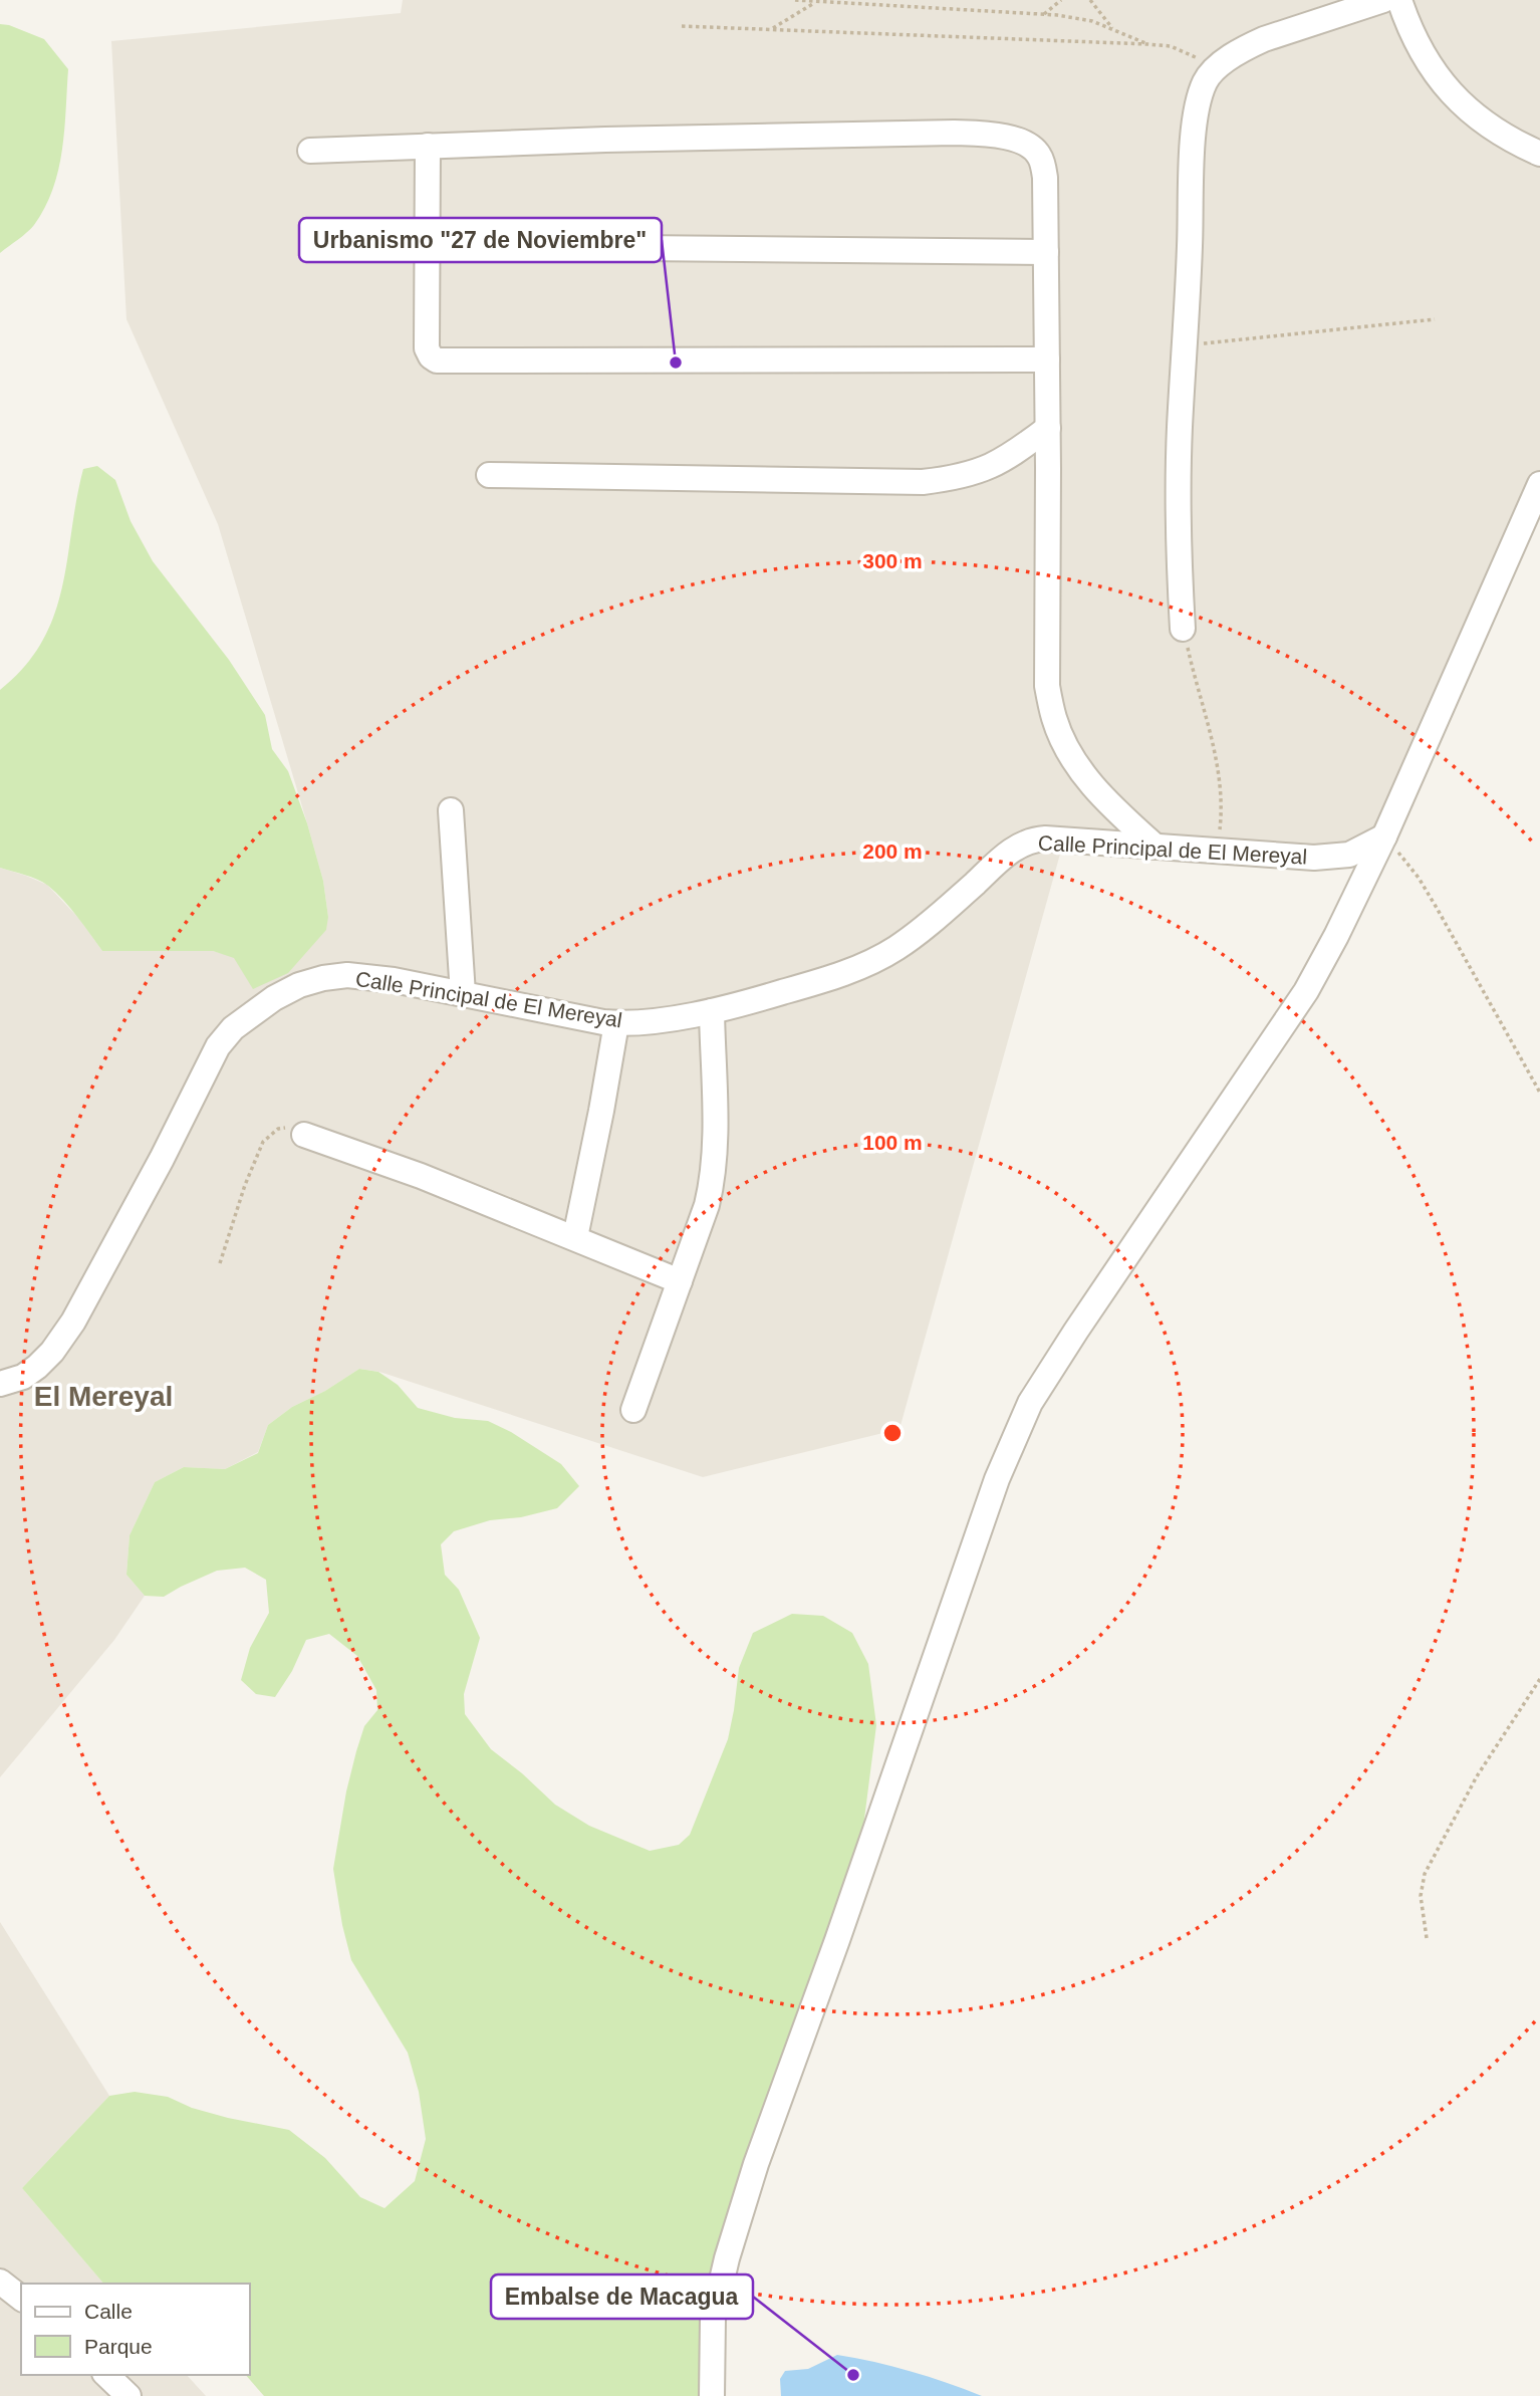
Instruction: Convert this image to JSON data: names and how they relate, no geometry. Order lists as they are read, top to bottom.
{
  "streets": {
    "street": ["Calle Principal de El Mereyal"]
  },
  "districts": ["El Mereyal"],
  "places": ["Urbanismo \"27 de Noviembre\"", "Embalse de Macagua"],
  "legend": ["Calle", "Parque"],
  "rings": ["300 m", "200 m", "100 m"]
}
